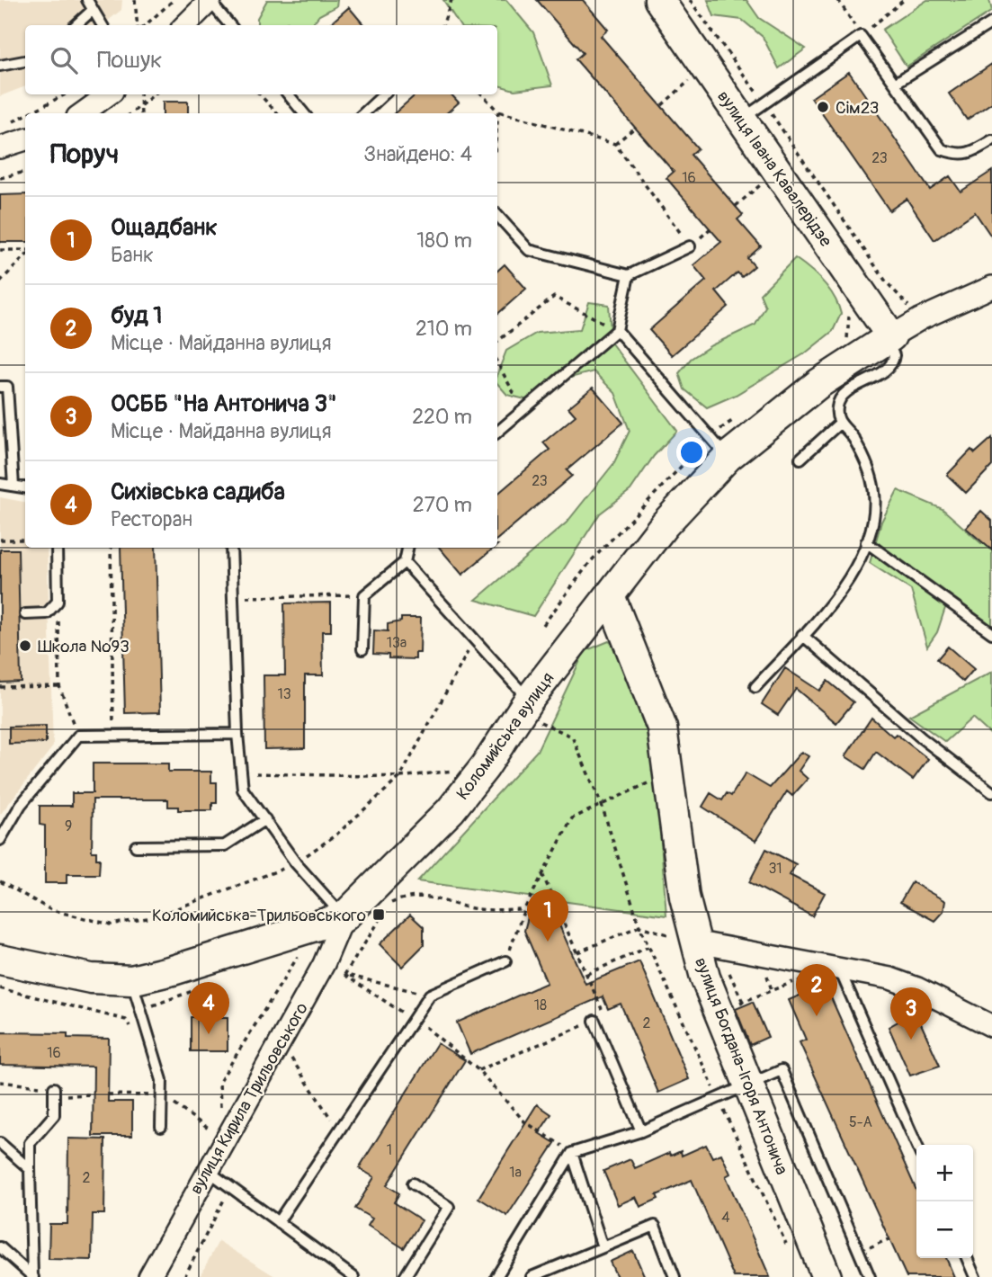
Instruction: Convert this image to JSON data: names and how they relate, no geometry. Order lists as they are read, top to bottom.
{
  "streets": {
    "main road": ["вулиця Івана Кавалерідзе", "Коломийська вулиця", "вулиця Богдана-Ігоря Антонича"],
    "street": ["вулиця Кирила Трильовського"]
  },
  "crossings": [
    ["вулиця Івана Кавалерідзе", "Коломийська вулиця"],
    ["Коломийська вулиця", "вулиця Богдана-Ігоря Антонича"],
    ["Коломийська вулиця", "вулиця Кирила Трильовського"]
  ],
  "places": {
    "other": ["Сім23", "Школа №93"],
    "transit": ["Коломийська-Трильовського"]
  },
  "house_numbers": [
    "23",
    "16",
    "23",
    "13а",
    "13",
    "9",
    "31",
    "18",
    "2",
    "16",
    "5-А",
    "1",
    "1а",
    "2",
    "4"
  ],
  "page": {
    "search": "Пошук",
    "heading": ["Поруч", "Знайдено: 4"],
    "list": [
      {
        "mark": "1",
        "name": "Ощадбанк",
        "note": "Банк",
        "value": "180 m"
      },
      {
        "mark": "2",
        "name": "буд 1",
        "note": "Місце · Майданна вулиця",
        "value": "210 m"
      },
      {
        "mark": "3",
        "name": "ОСББ \"На Антонича 3\"",
        "note": "Місце · Майданна вулиця",
        "value": "220 m"
      },
      {
        "mark": "4",
        "name": "Сихівська садиба",
        "note": "Ресторан",
        "value": "270 m"
      }
    ],
    "pins": [
      "1",
      "2",
      "4",
      "3"
    ],
    "map_buttons": ["+", "−"]
  }
}
